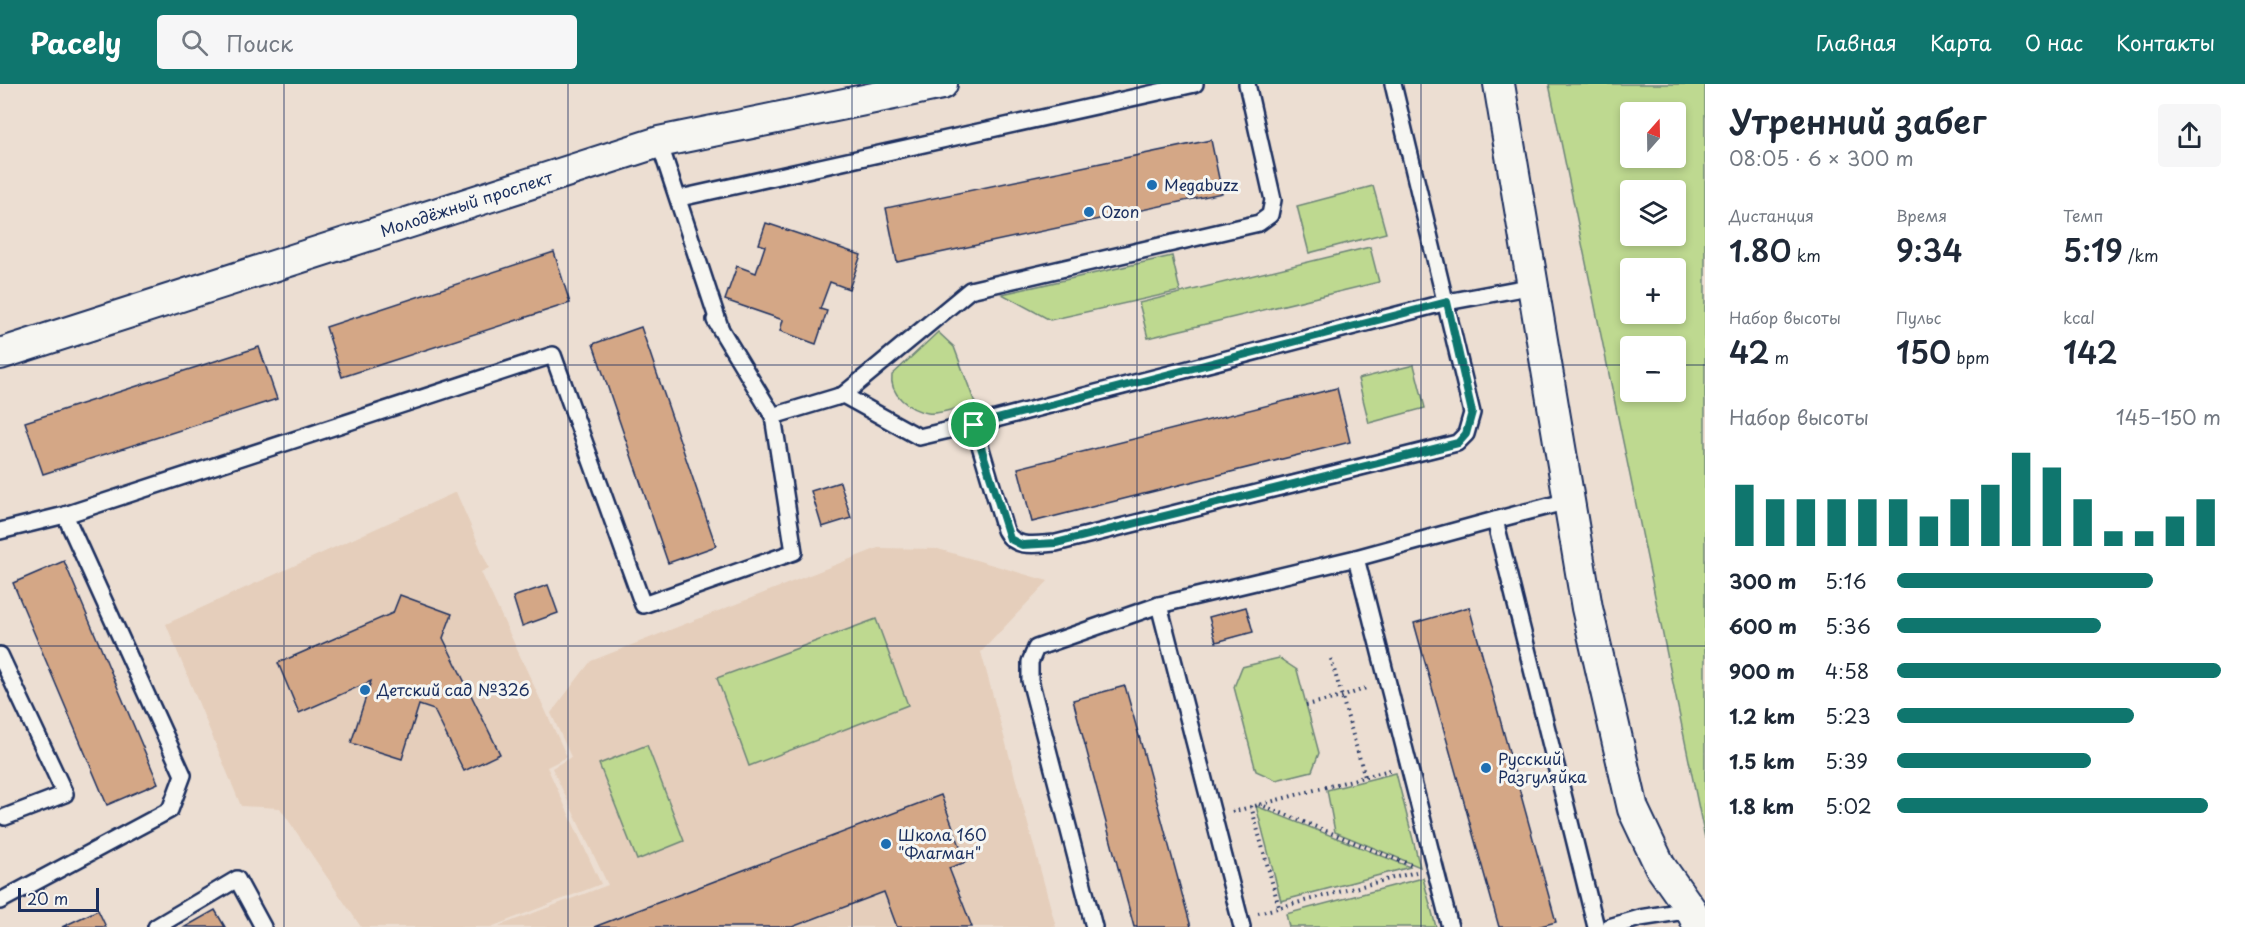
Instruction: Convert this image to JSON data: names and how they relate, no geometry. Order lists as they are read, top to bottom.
{
  "streets": {
    "street": ["Молодёжный проспект"]
  },
  "places": [
    "Megabuzz",
    "Ozon",
    "Детский сад №326",
    "Русский Разгуляйка",
    "Школа 160 \"Флагман\""
  ],
  "scale_bar": "20 m",
  "north": "top",
  "page": {
    "header": "Pacely",
    "search": "Поиск",
    "nav": [
      "Главная",
      "Карта",
      "О нас",
      "Контакты"
    ],
    "heading": ["Утренний забег", "08:05 · 6 × 300 m"],
    "map_buttons": ["+", "−"],
    "stats": [
      ["Дистанция", "1.80 km"],
      ["Время", "9:34"],
      ["Темп", "5:19 /km"],
      ["Набор высоты", "42 m"],
      ["Пульс", "150 bpm"],
      ["kcal", "142"]
    ],
    "chart": ["Набор высоты", "145–150 m"],
    "list": [
      {
        "name": "300 m",
        "note": "5:16"
      },
      {
        "name": "600 m",
        "note": "5:36"
      },
      {
        "name": "900 m",
        "note": "4:58"
      },
      {
        "name": "1.2 km",
        "note": "5:23"
      },
      {
        "name": "1.5 km",
        "note": "5:39"
      },
      {
        "name": "1.8 km",
        "note": "5:02"
      }
    ],
    "scale": "20 m"
  }
}
